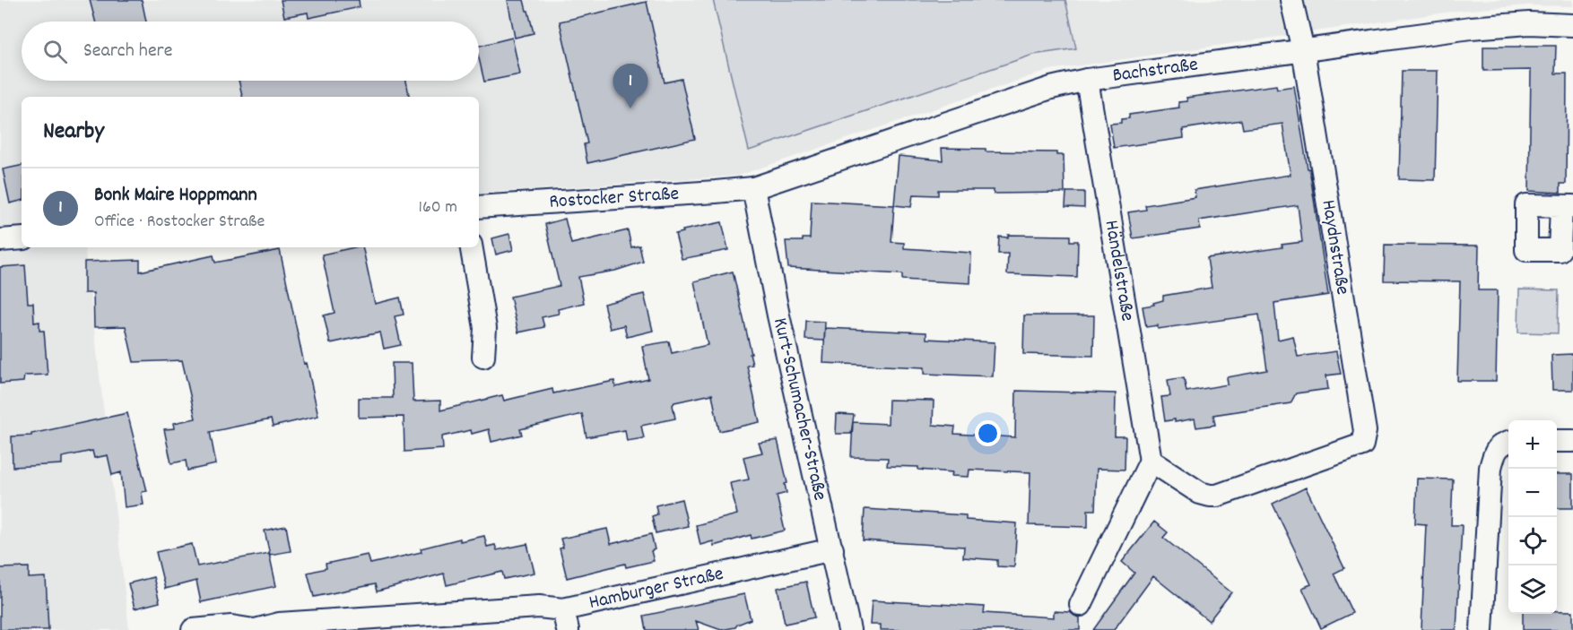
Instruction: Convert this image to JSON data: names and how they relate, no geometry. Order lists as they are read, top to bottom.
{
  "streets": {
    "street": [
      "Bachstraße",
      "Rostocker Straße",
      "Haydnstraße",
      "Händelstraße",
      "Kurt-Schumacher-Straße",
      "Hamburger Straße"
    ]
  },
  "crossings": [
    ["Bachstraße", "Rostocker Straße"],
    ["Bachstraße", "Haydnstraße"],
    ["Bachstraße", "Händelstraße"],
    ["Bachstraße", "Kurt-Schumacher-Straße"],
    ["Rostocker Straße", "Kurt-Schumacher-Straße"],
    ["Haydnstraße", "Händelstraße"],
    ["Kurt-Schumacher-Straße", "Hamburger Straße"]
  ],
  "page": {
    "search": "Search here",
    "pins": "1",
    "heading": "Nearby",
    "list": [
      {
        "mark": "1",
        "name": "Bonk Maire Hoppmann",
        "note": "Office · Rostocker Straße",
        "value": "160 m"
      }
    ],
    "map_buttons": ["+", "−"]
  }
}
